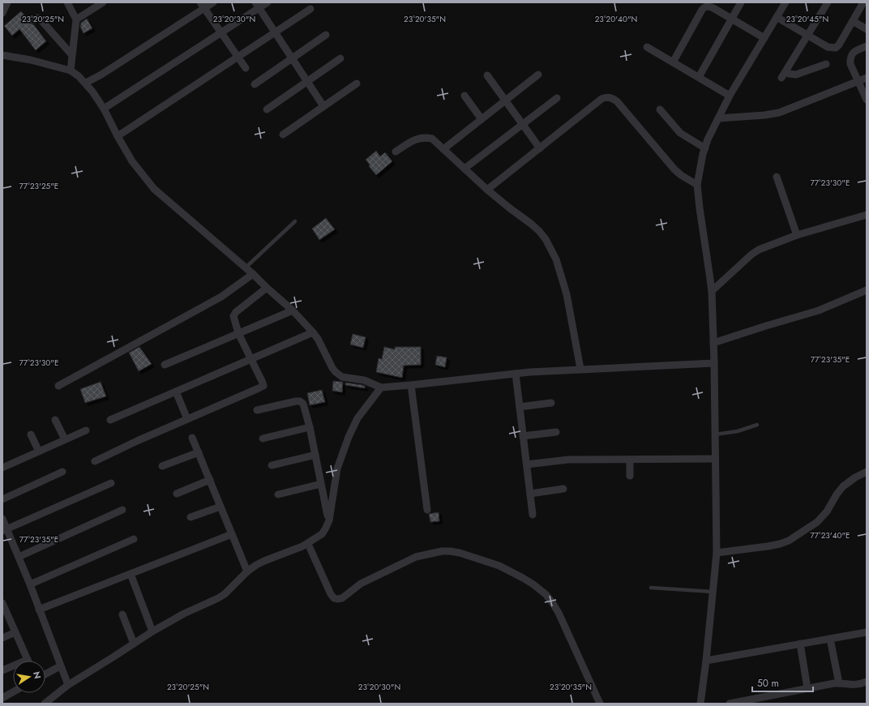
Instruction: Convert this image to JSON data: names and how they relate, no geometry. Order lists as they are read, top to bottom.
{
  "scale_bar": "50 m",
  "north": "right",
  "coordinates": [
    "23°20'25\"N",
    "23°20'30\"N",
    "23°20'35\"N",
    "23°20'40\"N",
    "23°20'45\"N",
    "77°23'30\"E",
    "77°23'25\"E",
    "77°23'35\"E",
    "77°23'40\"E"
  ]
}
